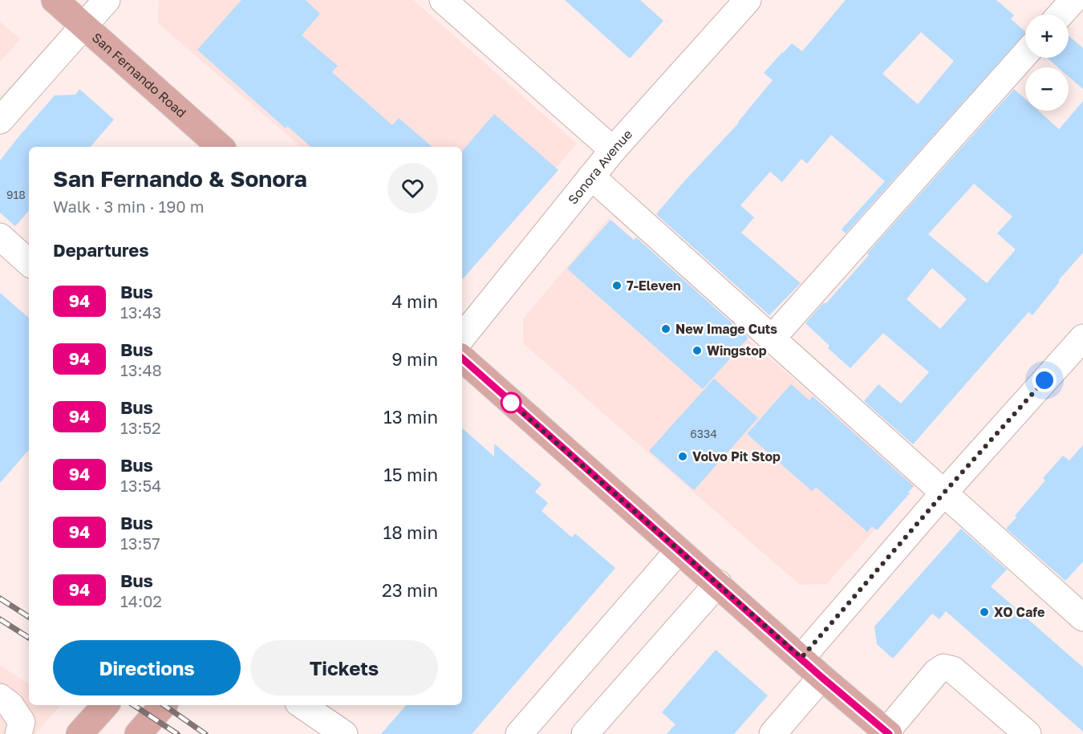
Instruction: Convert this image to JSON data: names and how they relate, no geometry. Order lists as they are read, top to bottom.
{
  "streets": {
    "main road": ["San Fernando Road"],
    "street": ["Sonora Avenue"]
  },
  "places": [
    "7-Eleven",
    "New Image Cuts",
    "Wingstop",
    "Volvo Pit Stop",
    "XO Cafe"
  ],
  "lines": ["bus line 94"],
  "house_numbers": ["918", "6334"],
  "page": {
    "map_buttons": ["+", "−"],
    "heading": [
      ["San Fernando & Sonora", "Walk · 3 min · 190 m"],
      "Departures"
    ],
    "list": [
      {
        "mark": "94",
        "name": "Bus",
        "note": "13:43",
        "value": "4 min"
      },
      {
        "mark": "94",
        "name": "Bus",
        "note": "13:48",
        "value": "9 min"
      },
      {
        "mark": "94",
        "name": "Bus",
        "note": "13:52",
        "value": "13 min"
      },
      {
        "mark": "94",
        "name": "Bus",
        "note": "13:54",
        "value": "15 min"
      },
      {
        "mark": "94",
        "name": "Bus",
        "note": "13:57",
        "value": "18 min"
      },
      {
        "mark": "94",
        "name": "Bus",
        "note": "14:02",
        "value": "23 min"
      }
    ],
    "buttons": ["Directions", "Tickets"]
  }
}
